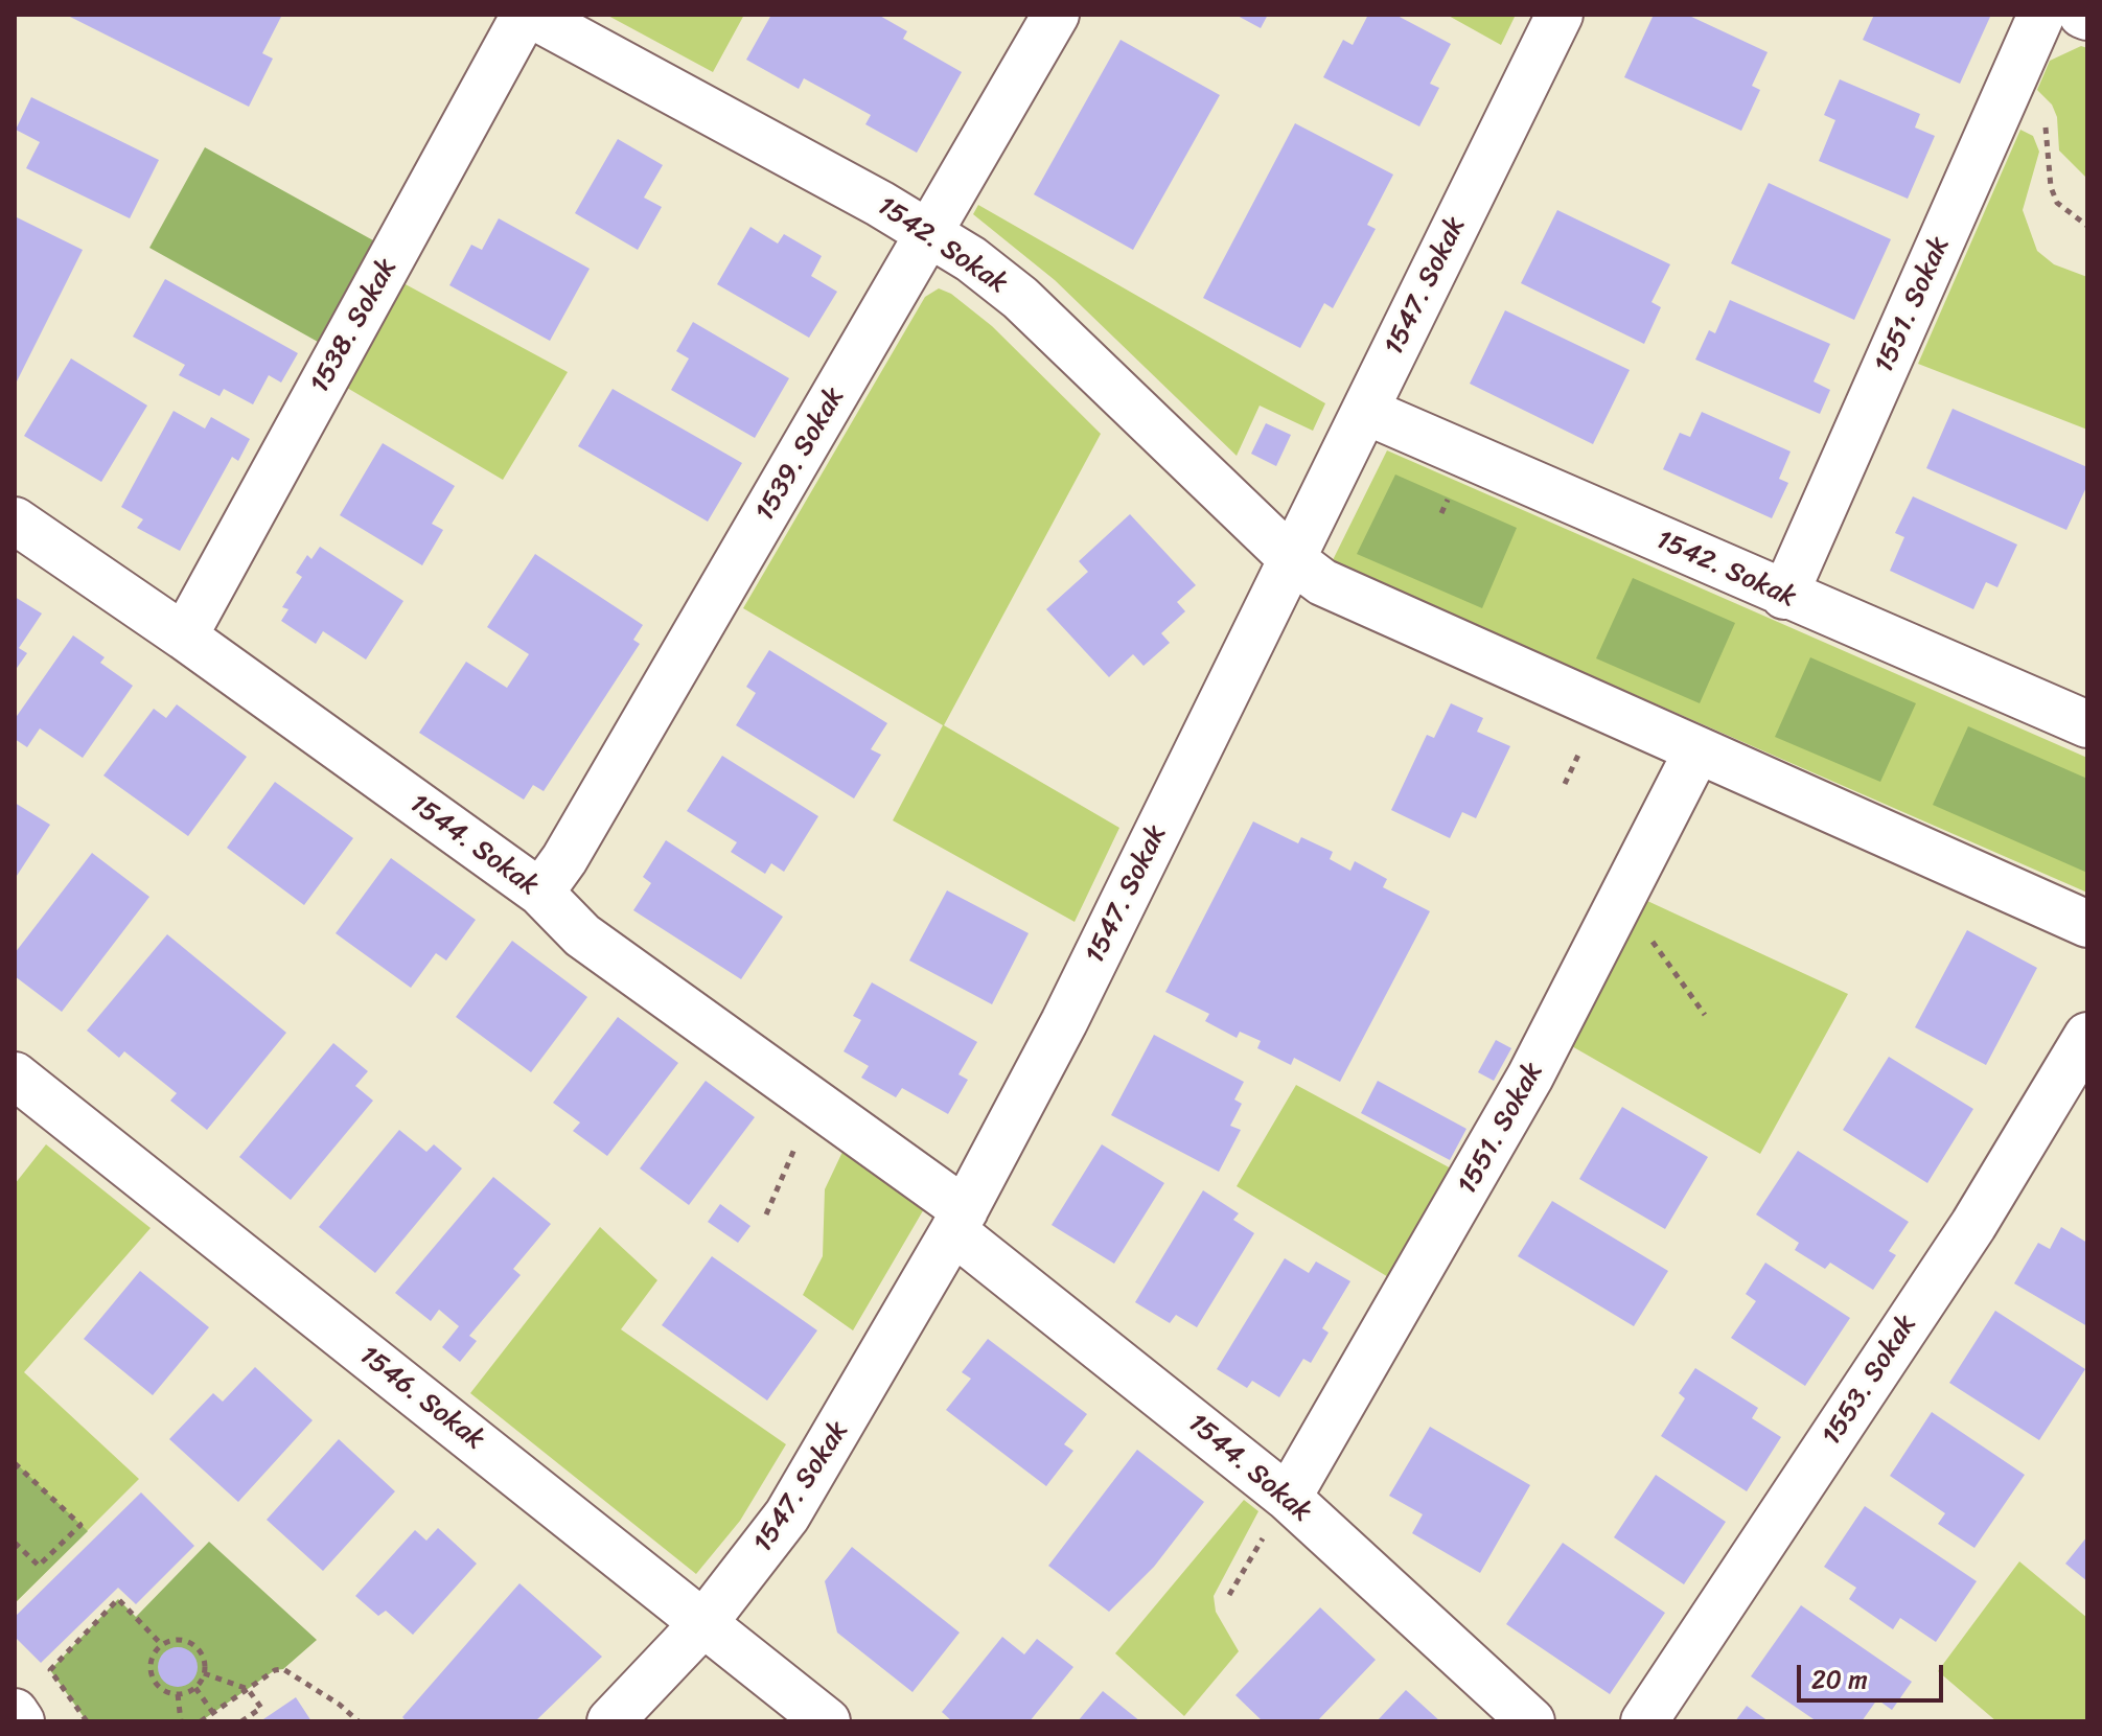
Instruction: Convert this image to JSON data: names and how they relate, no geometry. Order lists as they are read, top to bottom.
{
  "streets": {
    "street": [
      "1542. Sokak",
      "1547. Sokak",
      "1551. Sokak",
      "1538. Sokak",
      "1539. Sokak",
      "1544. Sokak",
      "1553. Sokak",
      "1546. Sokak"
    ]
  },
  "crossings": [
    ["1542. Sokak", "1547. Sokak"],
    ["1542. Sokak", "1551. Sokak"],
    ["1542. Sokak", "1538. Sokak"],
    ["1542. Sokak", "1539. Sokak"],
    ["1547. Sokak", "1544. Sokak"],
    ["1547. Sokak", "1546. Sokak"],
    ["1551. Sokak", "1544. Sokak"],
    ["1538. Sokak", "1544. Sokak"],
    ["1539. Sokak", "1544. Sokak"]
  ],
  "scale_bar": "20 m"
}
